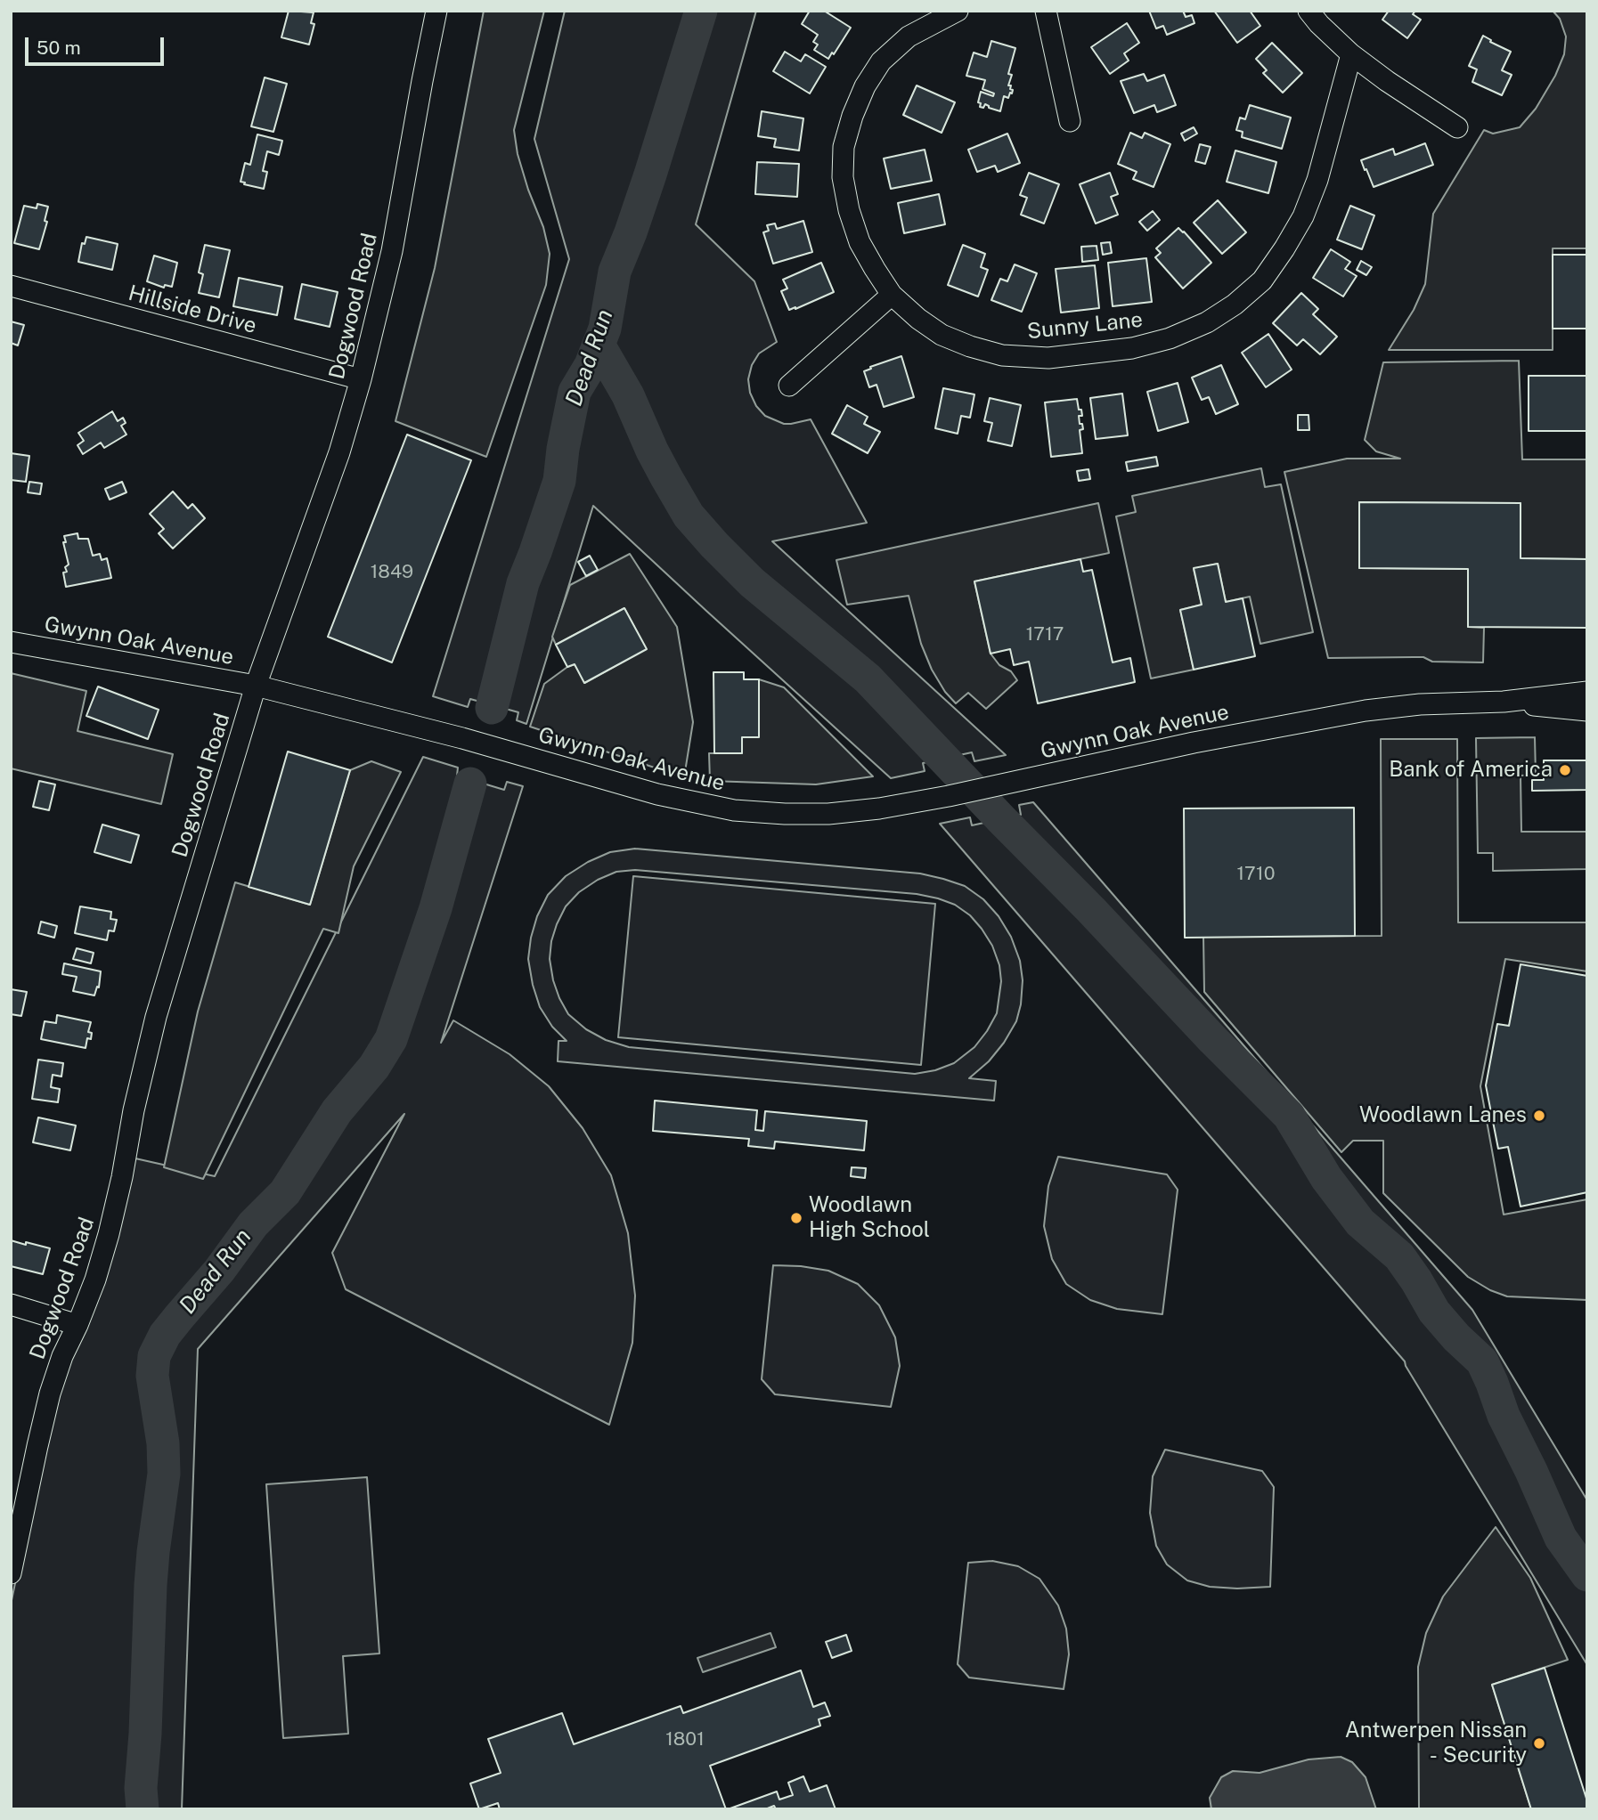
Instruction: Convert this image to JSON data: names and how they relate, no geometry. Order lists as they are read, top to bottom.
{
  "streets": {
    "street": [
      "Dogwood Road",
      "Hillside Drive",
      "Sunny Lane",
      "Gwynn Oak Avenue"
    ]
  },
  "crossings": [
    ["Dogwood Road", "Hillside Drive"],
    ["Dogwood Road", "Gwynn Oak Avenue"]
  ],
  "water": ["Dead Run"],
  "places": [
    "Bank of America",
    "Woodlawn Lanes",
    "Woodlawn High School",
    "Antwerpen Nissan - Security"
  ],
  "house_numbers": [
    "1849",
    "1717",
    "1710",
    "1801"
  ],
  "scale_bar": "50 m"
}
